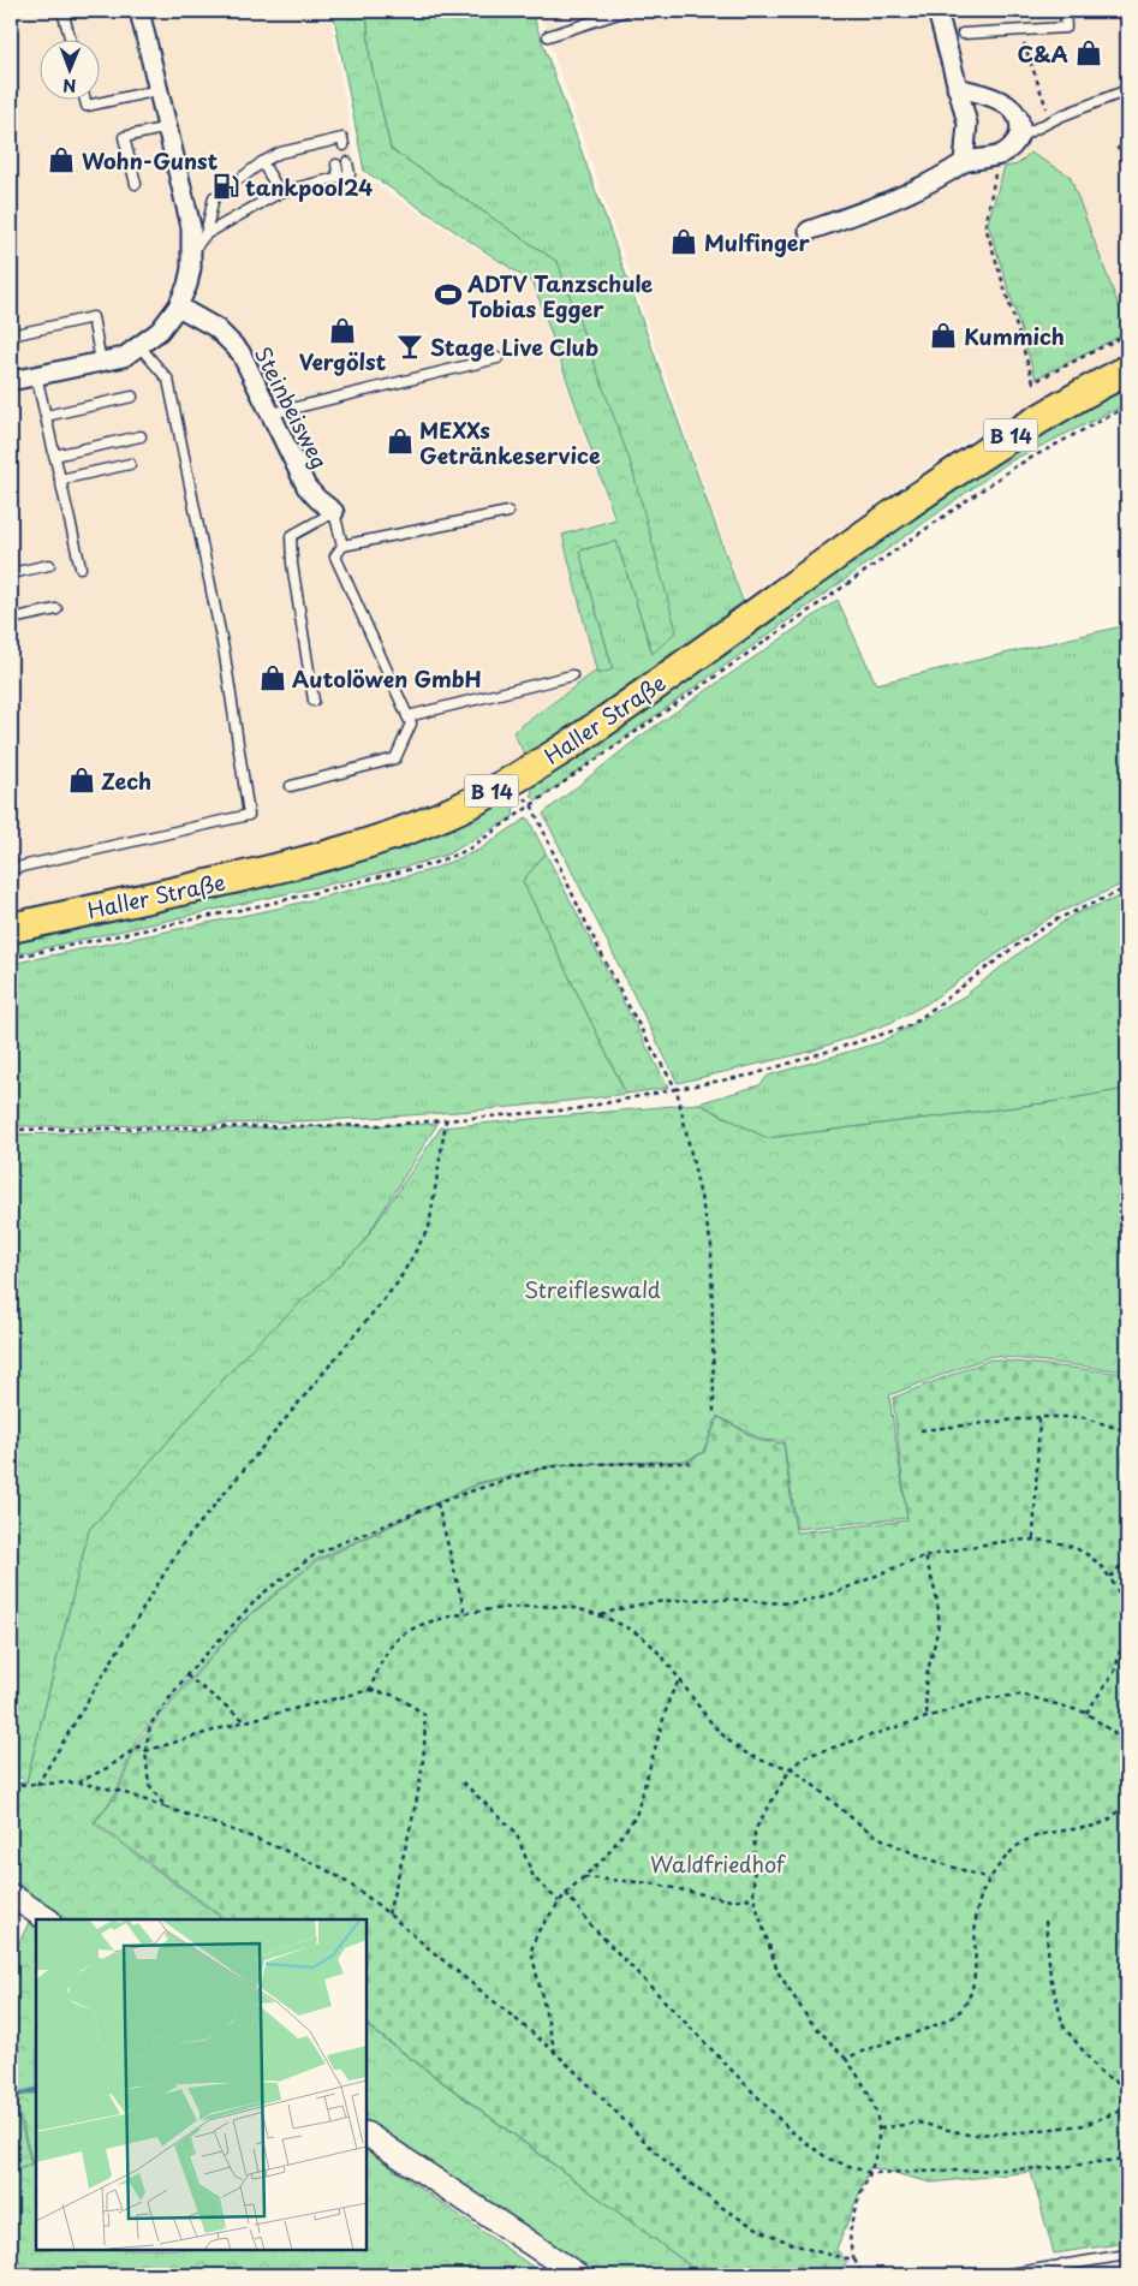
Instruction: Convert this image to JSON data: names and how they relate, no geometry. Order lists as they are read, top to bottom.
{
  "streets": {
    "main road": ["B 14", "Haller Straße"],
    "street": ["Steinbeisweg"]
  },
  "parks": ["Streifleswald", "Waldfriedhof"],
  "places": {
    "shop": [
      "C&A",
      "Wohn-Gunst",
      "Mulfinger",
      "Vergölst",
      "Kummich",
      "MEXXs Getränkeservice",
      "Autolöwen GmbH",
      "Zech"
    ],
    "fuel station": ["tankpool24"],
    "sports": ["ADTV Tanzschule Tobias Egger"],
    "bar": ["Stage Live Club"]
  },
  "north": "bottom"
}
